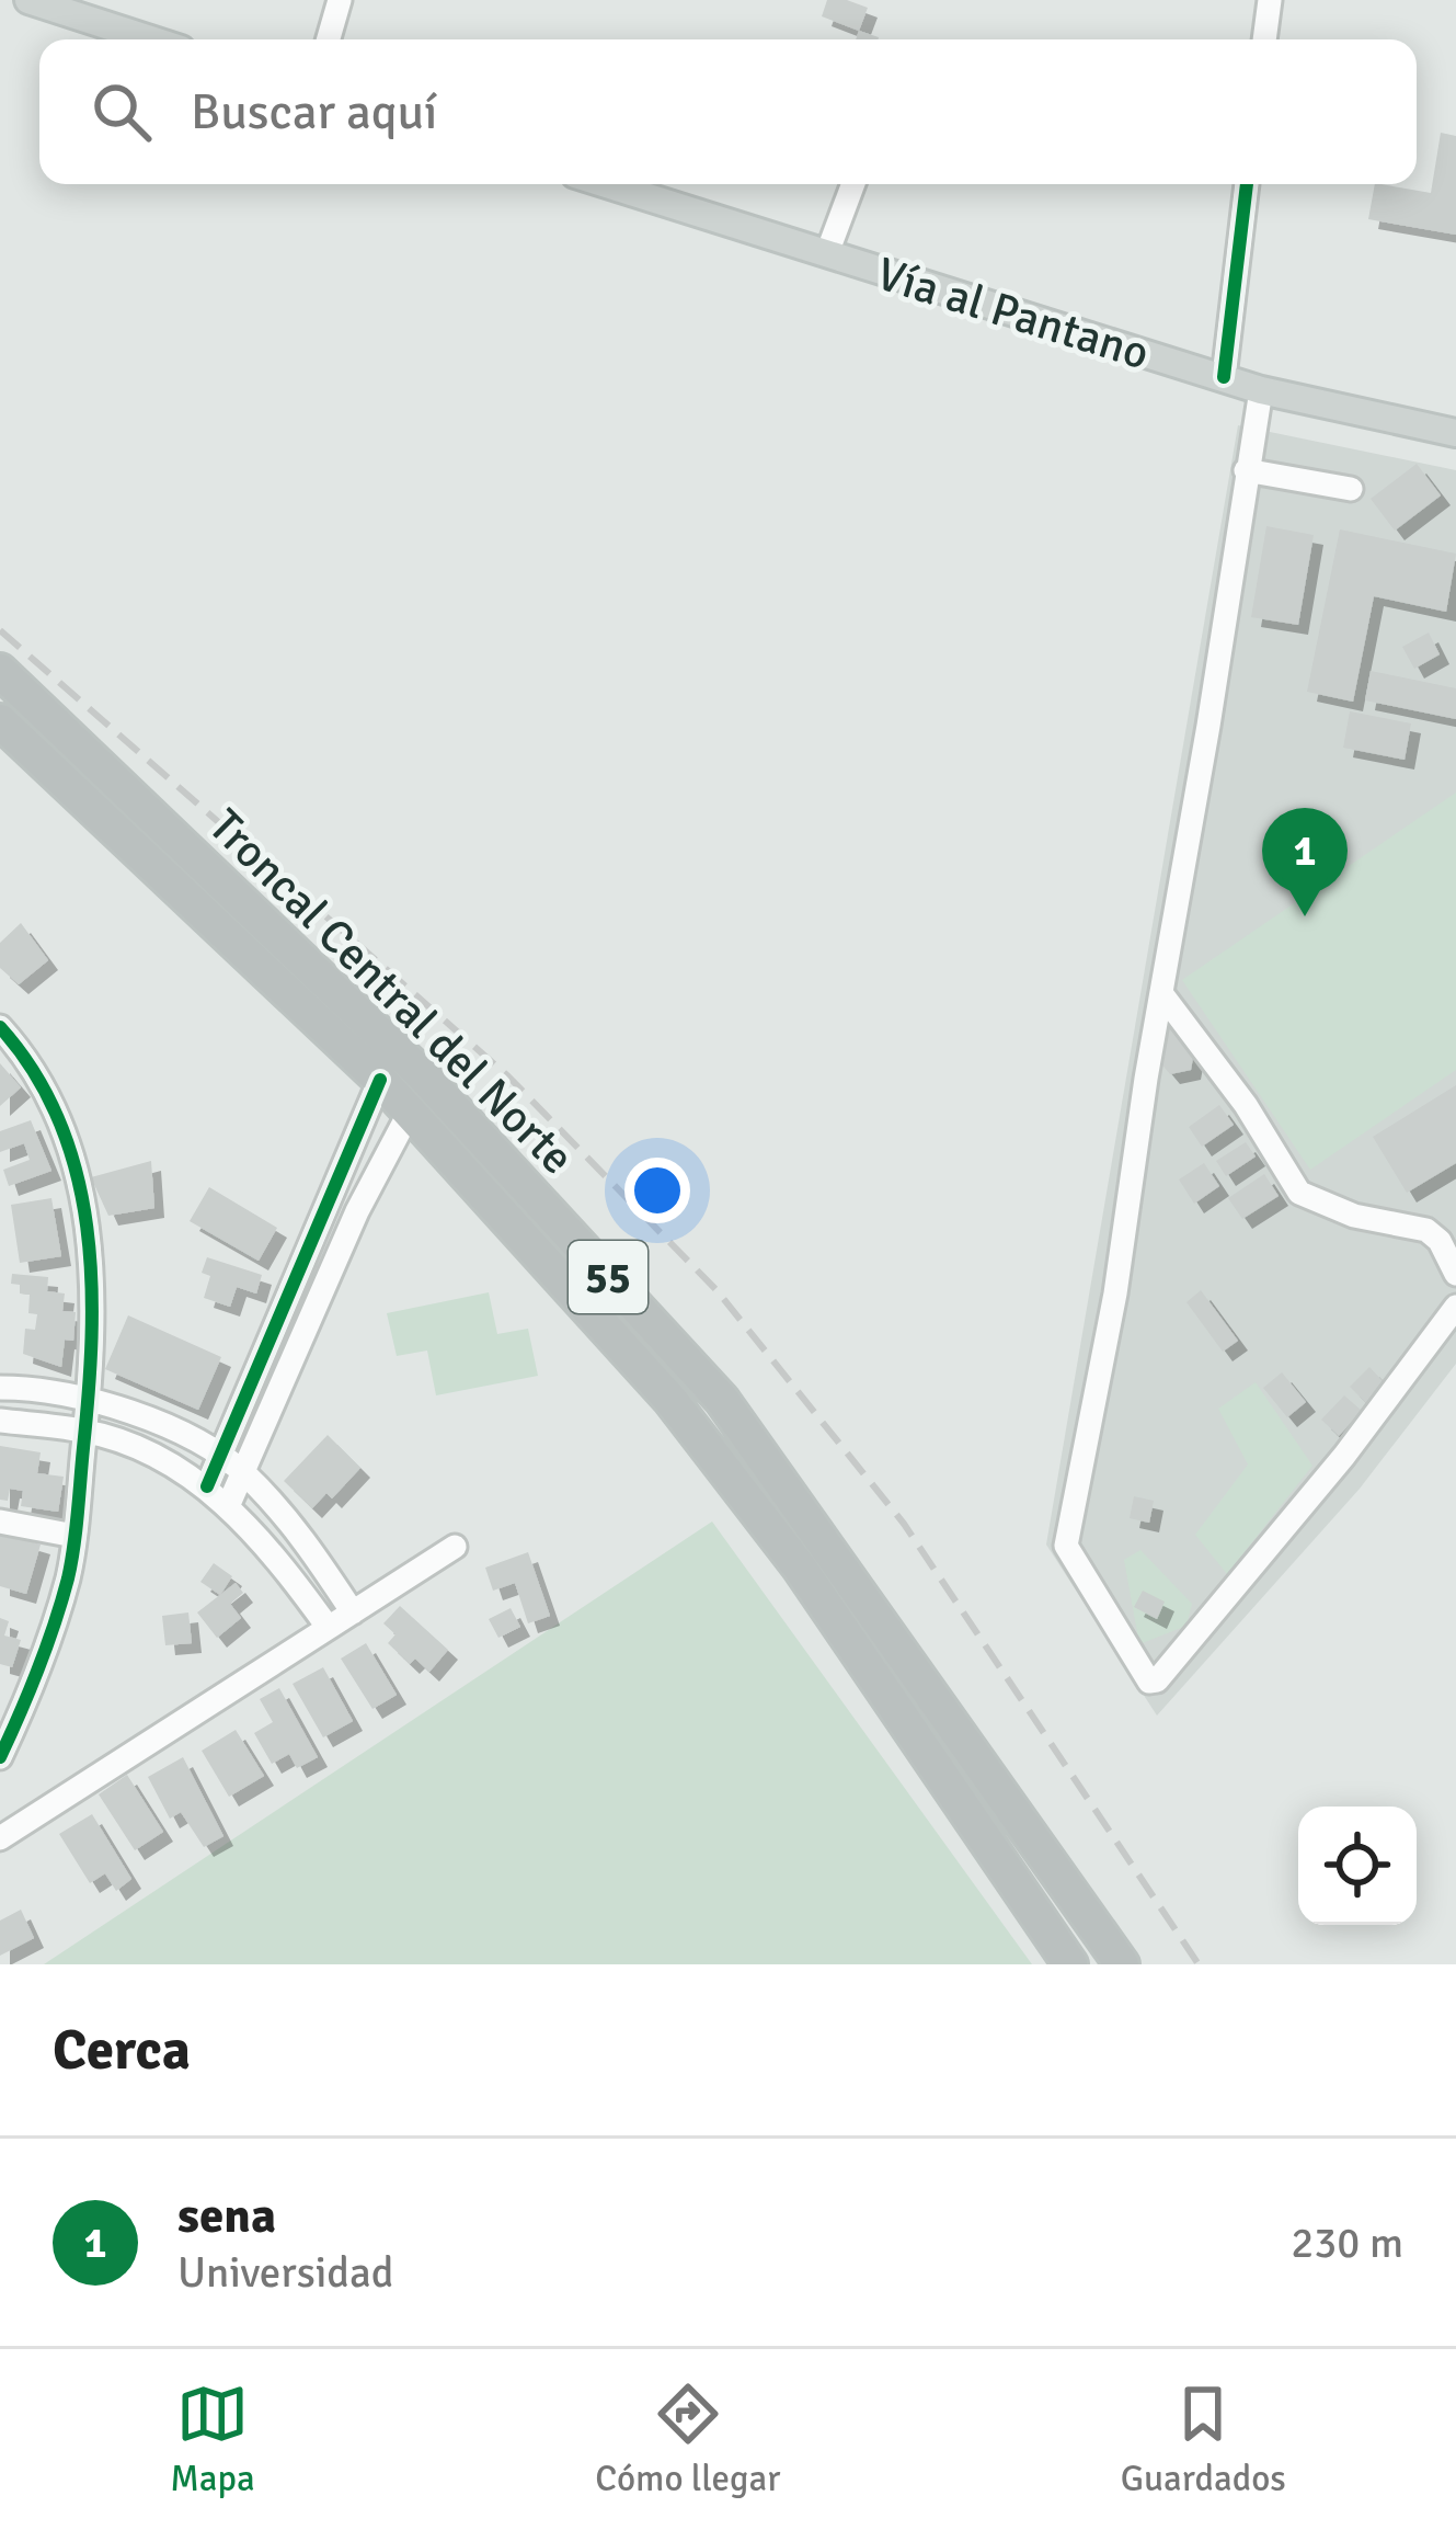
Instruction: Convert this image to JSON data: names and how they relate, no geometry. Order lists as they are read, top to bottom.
{
  "streets": {
    "highway": ["Troncal Central del Norte", "55"],
    "main road": ["Vía al Pantano"]
  },
  "page": {
    "search": "Buscar aquí",
    "pins": "1",
    "heading": "Cerca",
    "list": [
      {
        "mark": "1",
        "name": "sena",
        "note": "Universidad",
        "value": "230 m"
      }
    ],
    "nav": ["Mapa", "Cómo llegar", "Guardados"]
  }
}
